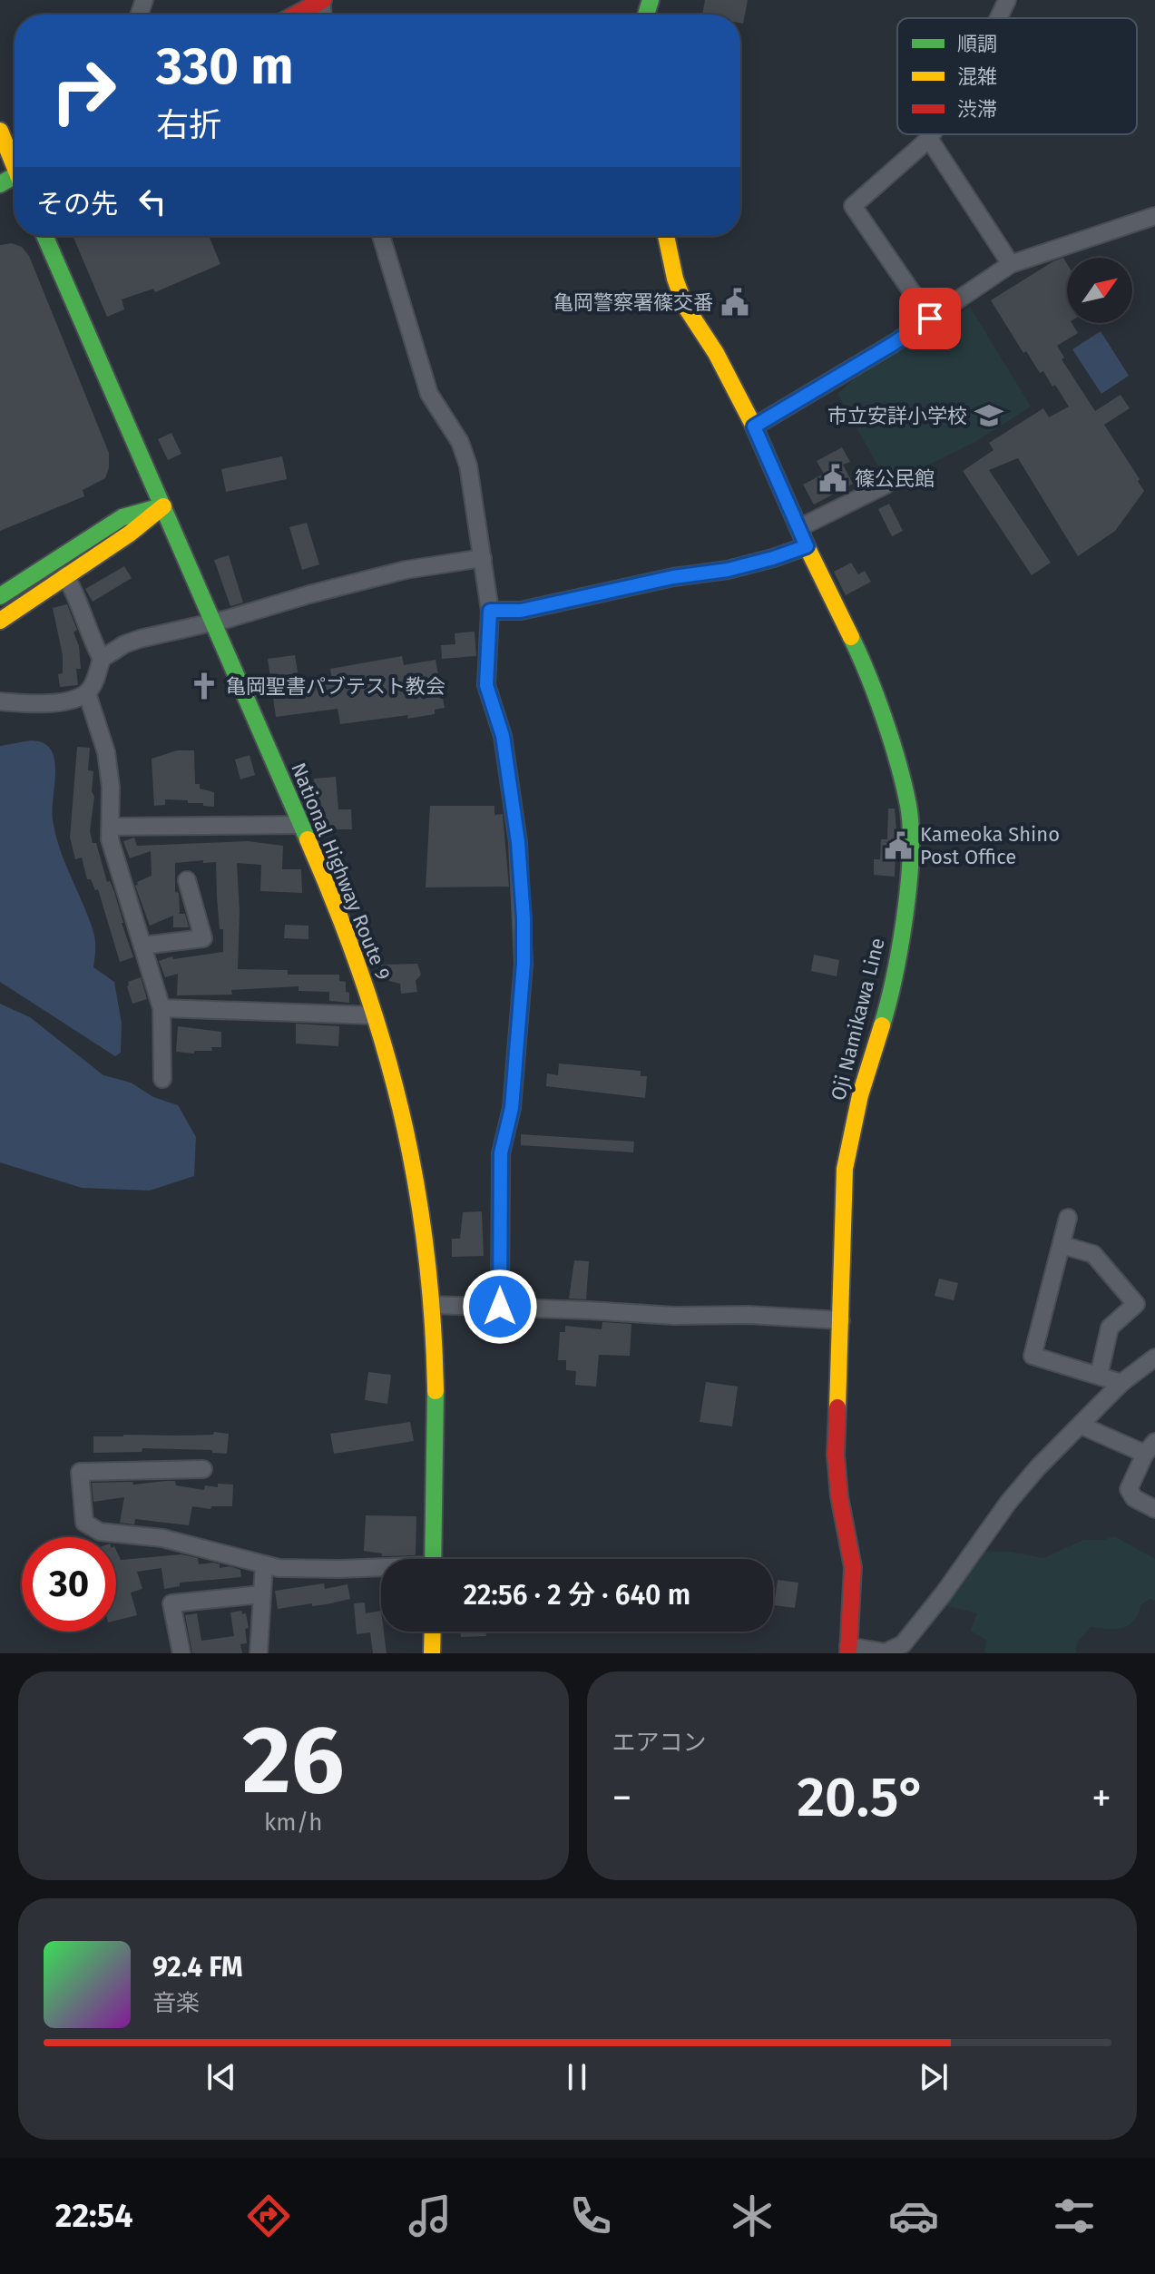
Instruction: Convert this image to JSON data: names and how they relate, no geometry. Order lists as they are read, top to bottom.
{
  "streets": {
    "main road": ["National Highway Route 9", "Oji Namikawa Line"]
  },
  "places": {
    "public building": ["亀岡警察署篠交番", "篠公民館", "Kameoka Shino Post Office"],
    "school or university": ["市立安詳小学校"],
    "church": ["亀岡聖書パブテスト教会"]
  },
  "legend": ["順調", "混雑", "渋滞"],
  "north": "top right",
  "page": {
    "turn": ["330 m", "右折"],
    "then": "その先",
    "limit": "30",
    "trip": "22:56 · 2 分 · 640 m",
    "tile": [
      ["26", "km/h"],
      "エアコン"
    ],
    "heat": ["−", "20.5°", "+"],
    "song": ["92.4 FM", "音楽"],
    "tabs": "22:54"
  }
}
